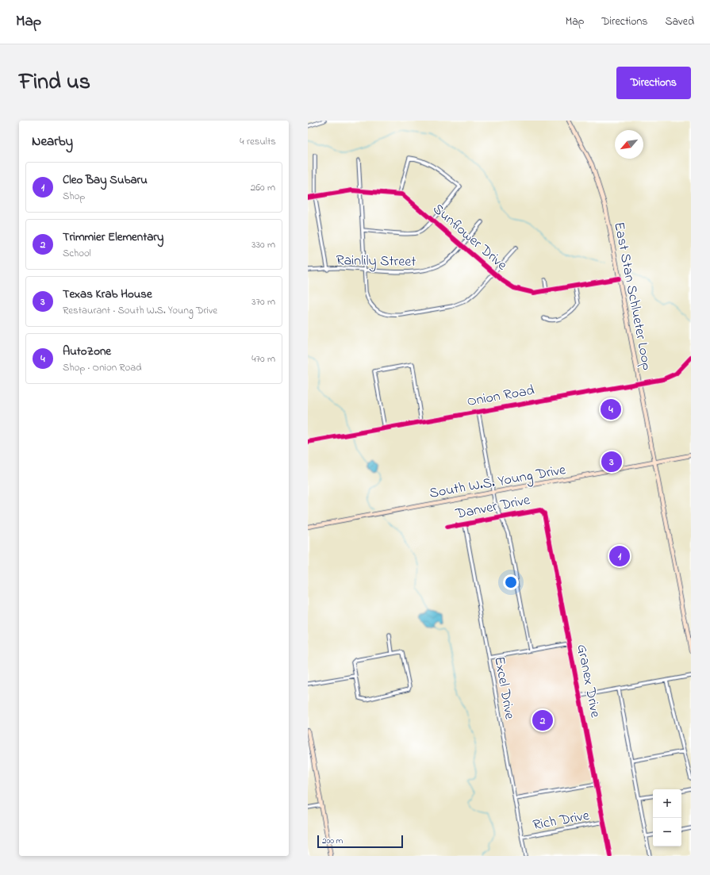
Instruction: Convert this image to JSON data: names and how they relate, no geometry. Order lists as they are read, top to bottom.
{
  "streets": {
    "main road": ["East Stan Schlueter Loop", "South W.S. Young Drive"],
    "street": [
      "Sunflower Drive",
      "Rainlily Street",
      "Onion Road",
      "Danver Drive",
      "Granex Drive",
      "Excel Drive",
      "Rich Drive"
    ]
  },
  "crossings": [
    ["Sunflower Drive", "Rainlily Street"],
    ["Sunflower Drive", "East Stan Schlueter Loop"],
    ["East Stan Schlueter Loop", "Onion Road"],
    ["East Stan Schlueter Loop", "South W.S. Young Drive"],
    ["Danver Drive", "Granex Drive"],
    ["Danver Drive", "Excel Drive"],
    ["Granex Drive", "Rich Drive"],
    ["Excel Drive", "Rich Drive"]
  ],
  "scale_bar": "200 m",
  "north": "bottom left",
  "page": {
    "header": "Map",
    "nav": ["Map", "Directions", "Saved"],
    "title": "Find us",
    "buttons": "Directions",
    "heading": ["Nearby", "4 results"],
    "list": [
      {
        "mark": "1",
        "name": "Cleo Bay Subaru",
        "note": "Shop",
        "value": "260 m"
      },
      {
        "mark": "2",
        "name": "Trimmier Elementary",
        "note": "School",
        "value": "330 m"
      },
      {
        "mark": "3",
        "name": "Texas Krab House",
        "note": "Restaurant · South W.S. Young Drive",
        "value": "370 m"
      },
      {
        "mark": "4",
        "name": "AutoZone",
        "note": "Shop · Onion Road",
        "value": "470 m"
      }
    ],
    "pins": [
      "4",
      "3",
      "1",
      "2"
    ],
    "map_buttons": ["+", "−"],
    "scale": "200 m"
  }
}
